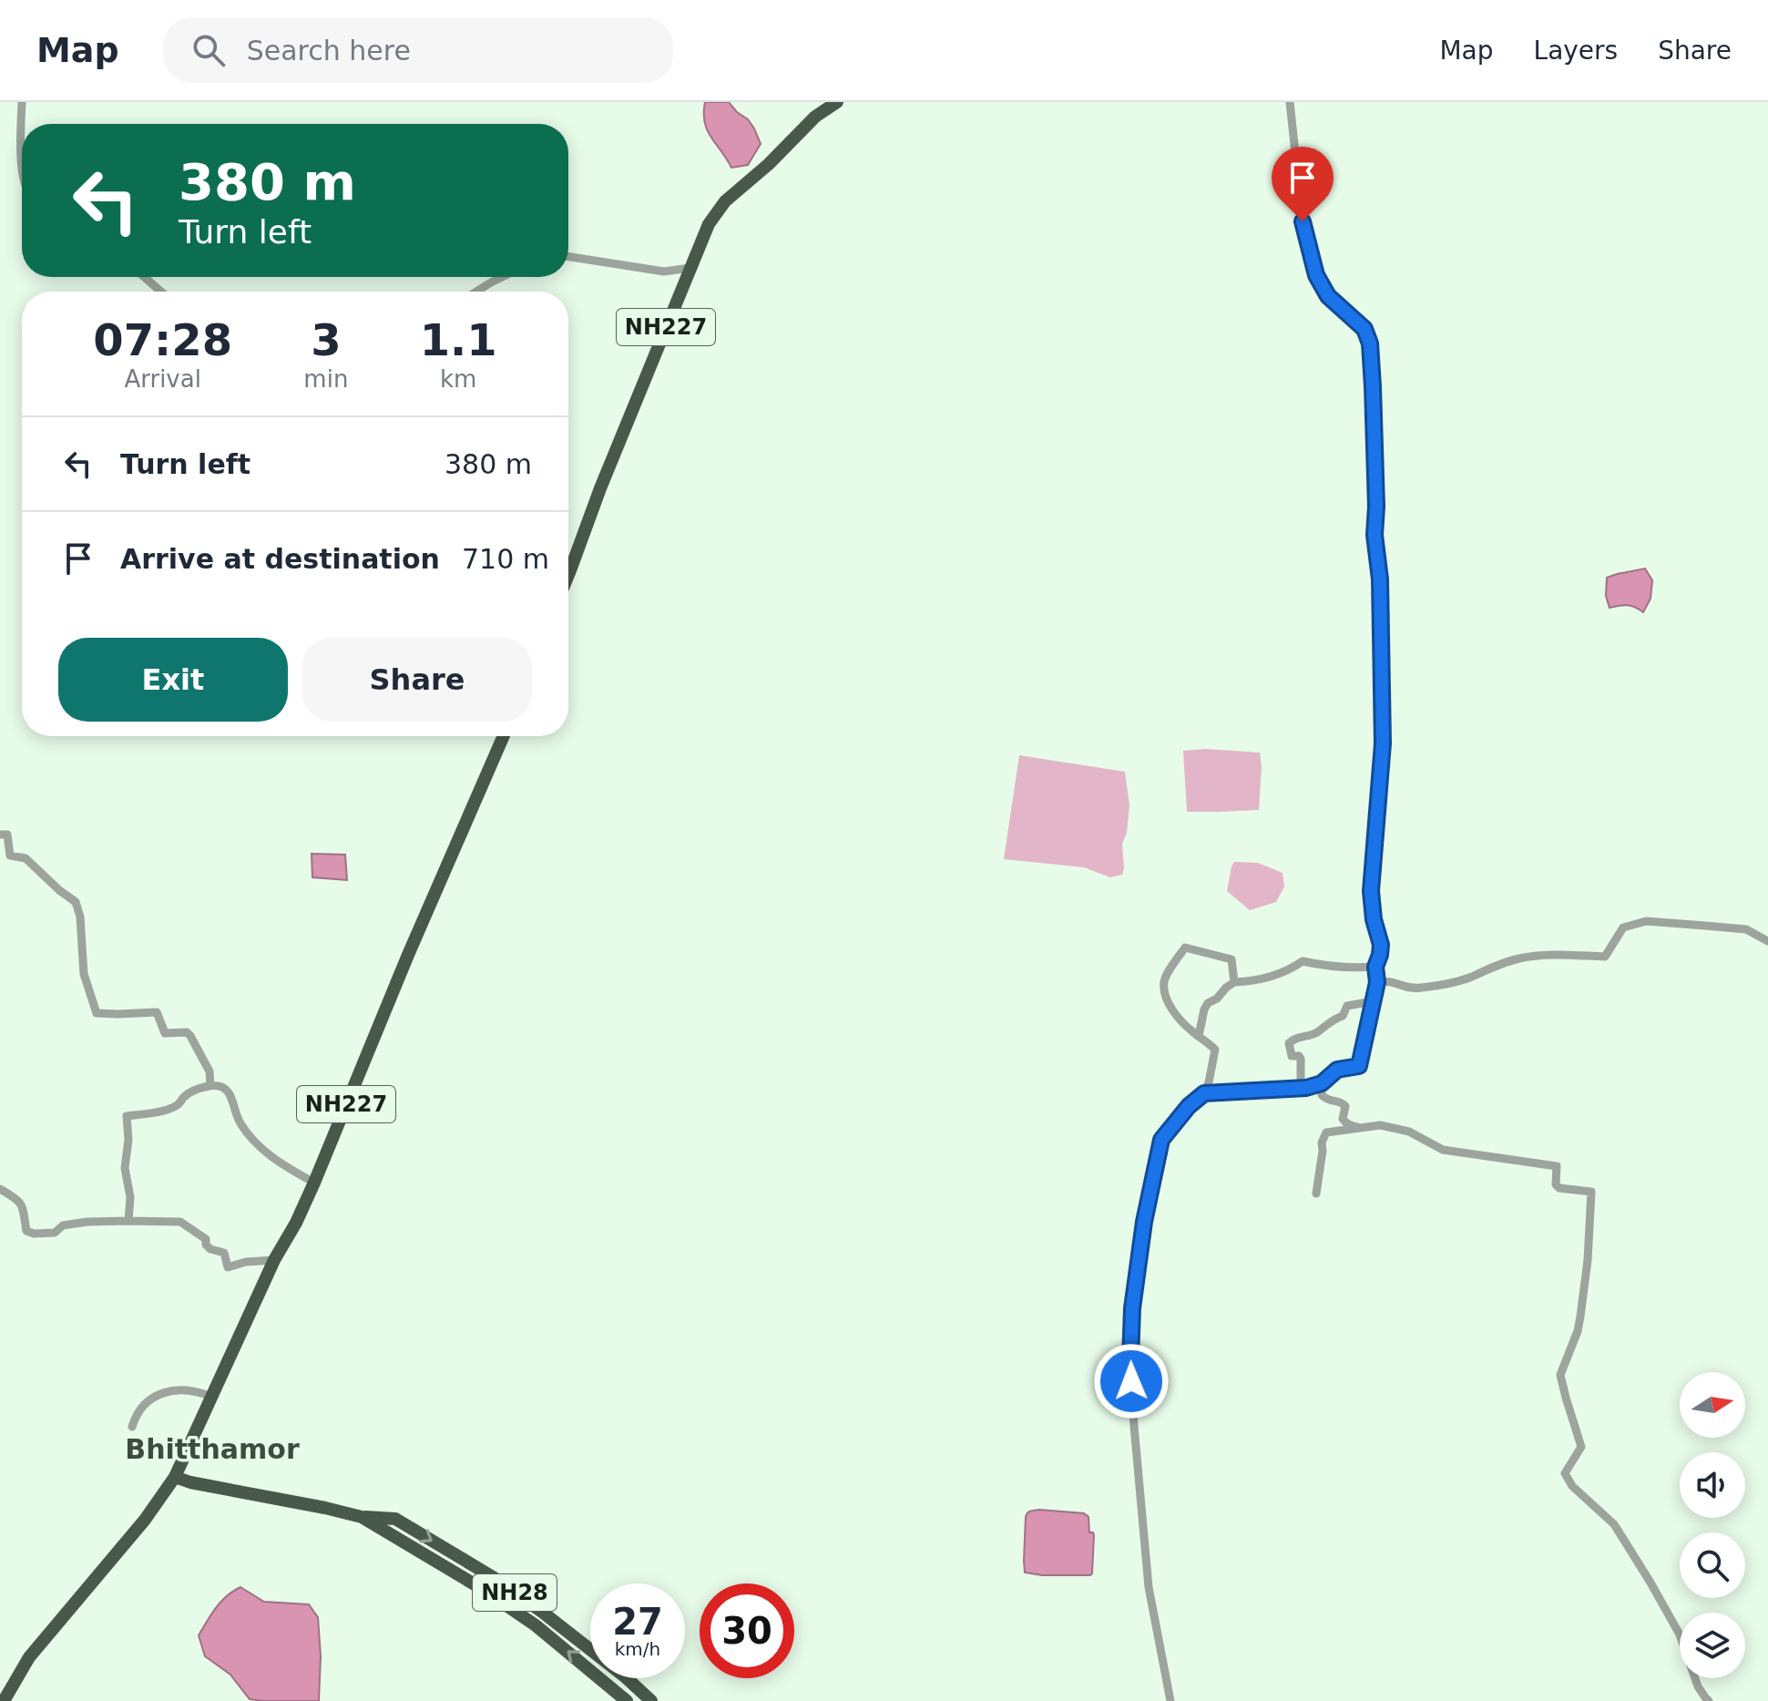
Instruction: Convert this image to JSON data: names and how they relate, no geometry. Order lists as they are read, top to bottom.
{
  "streets": {
    "highway": ["NH227", "NH28"]
  },
  "crossings": [
    ["NH227", "NH28"]
  ],
  "districts": ["Bhitthamor"],
  "north": "right",
  "page": {
    "header": "Map",
    "search": "Search here",
    "nav": ["Map", "Layers", "Share"],
    "turn": ["380 m", "Turn left"],
    "eta": [
      "07:28",
      "Arrival",
      "3",
      "min",
      "1.1",
      "km"
    ],
    "list": [
      {
        "name": "Turn left",
        "value": "380 m"
      },
      {
        "name": "Arrive at destination",
        "value": "710 m"
      }
    ],
    "buttons": ["Exit", "Share"],
    "speed": "27 km/h",
    "limit": "30"
  }
}
